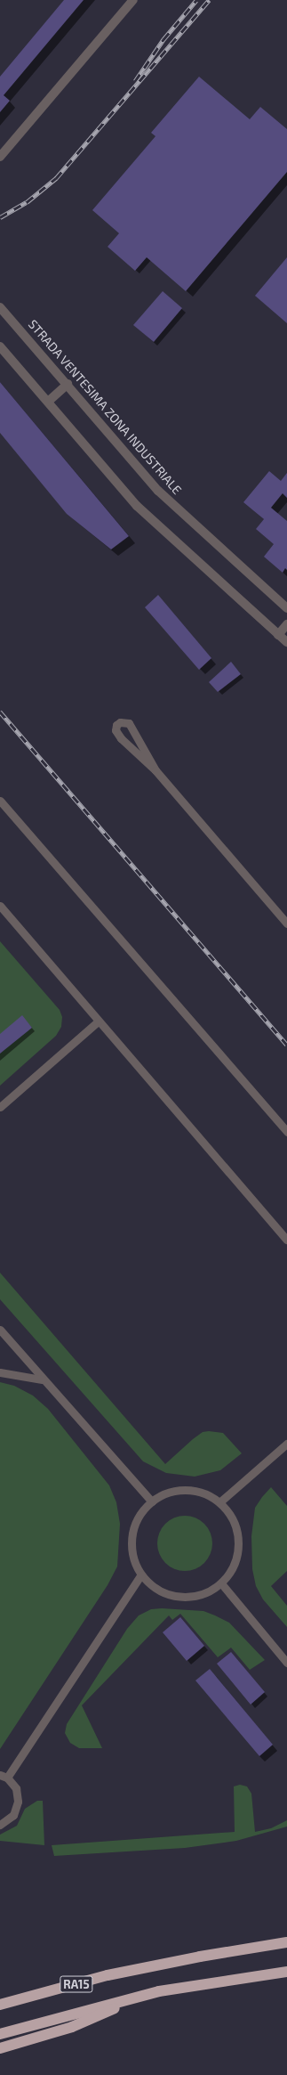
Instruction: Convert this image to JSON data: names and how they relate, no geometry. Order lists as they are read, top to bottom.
{
  "streets": {
    "highway": ["RA15"],
    "street": ["STRADA VENTESIMA ZONA INDUSTRIALE"]
  }
}
